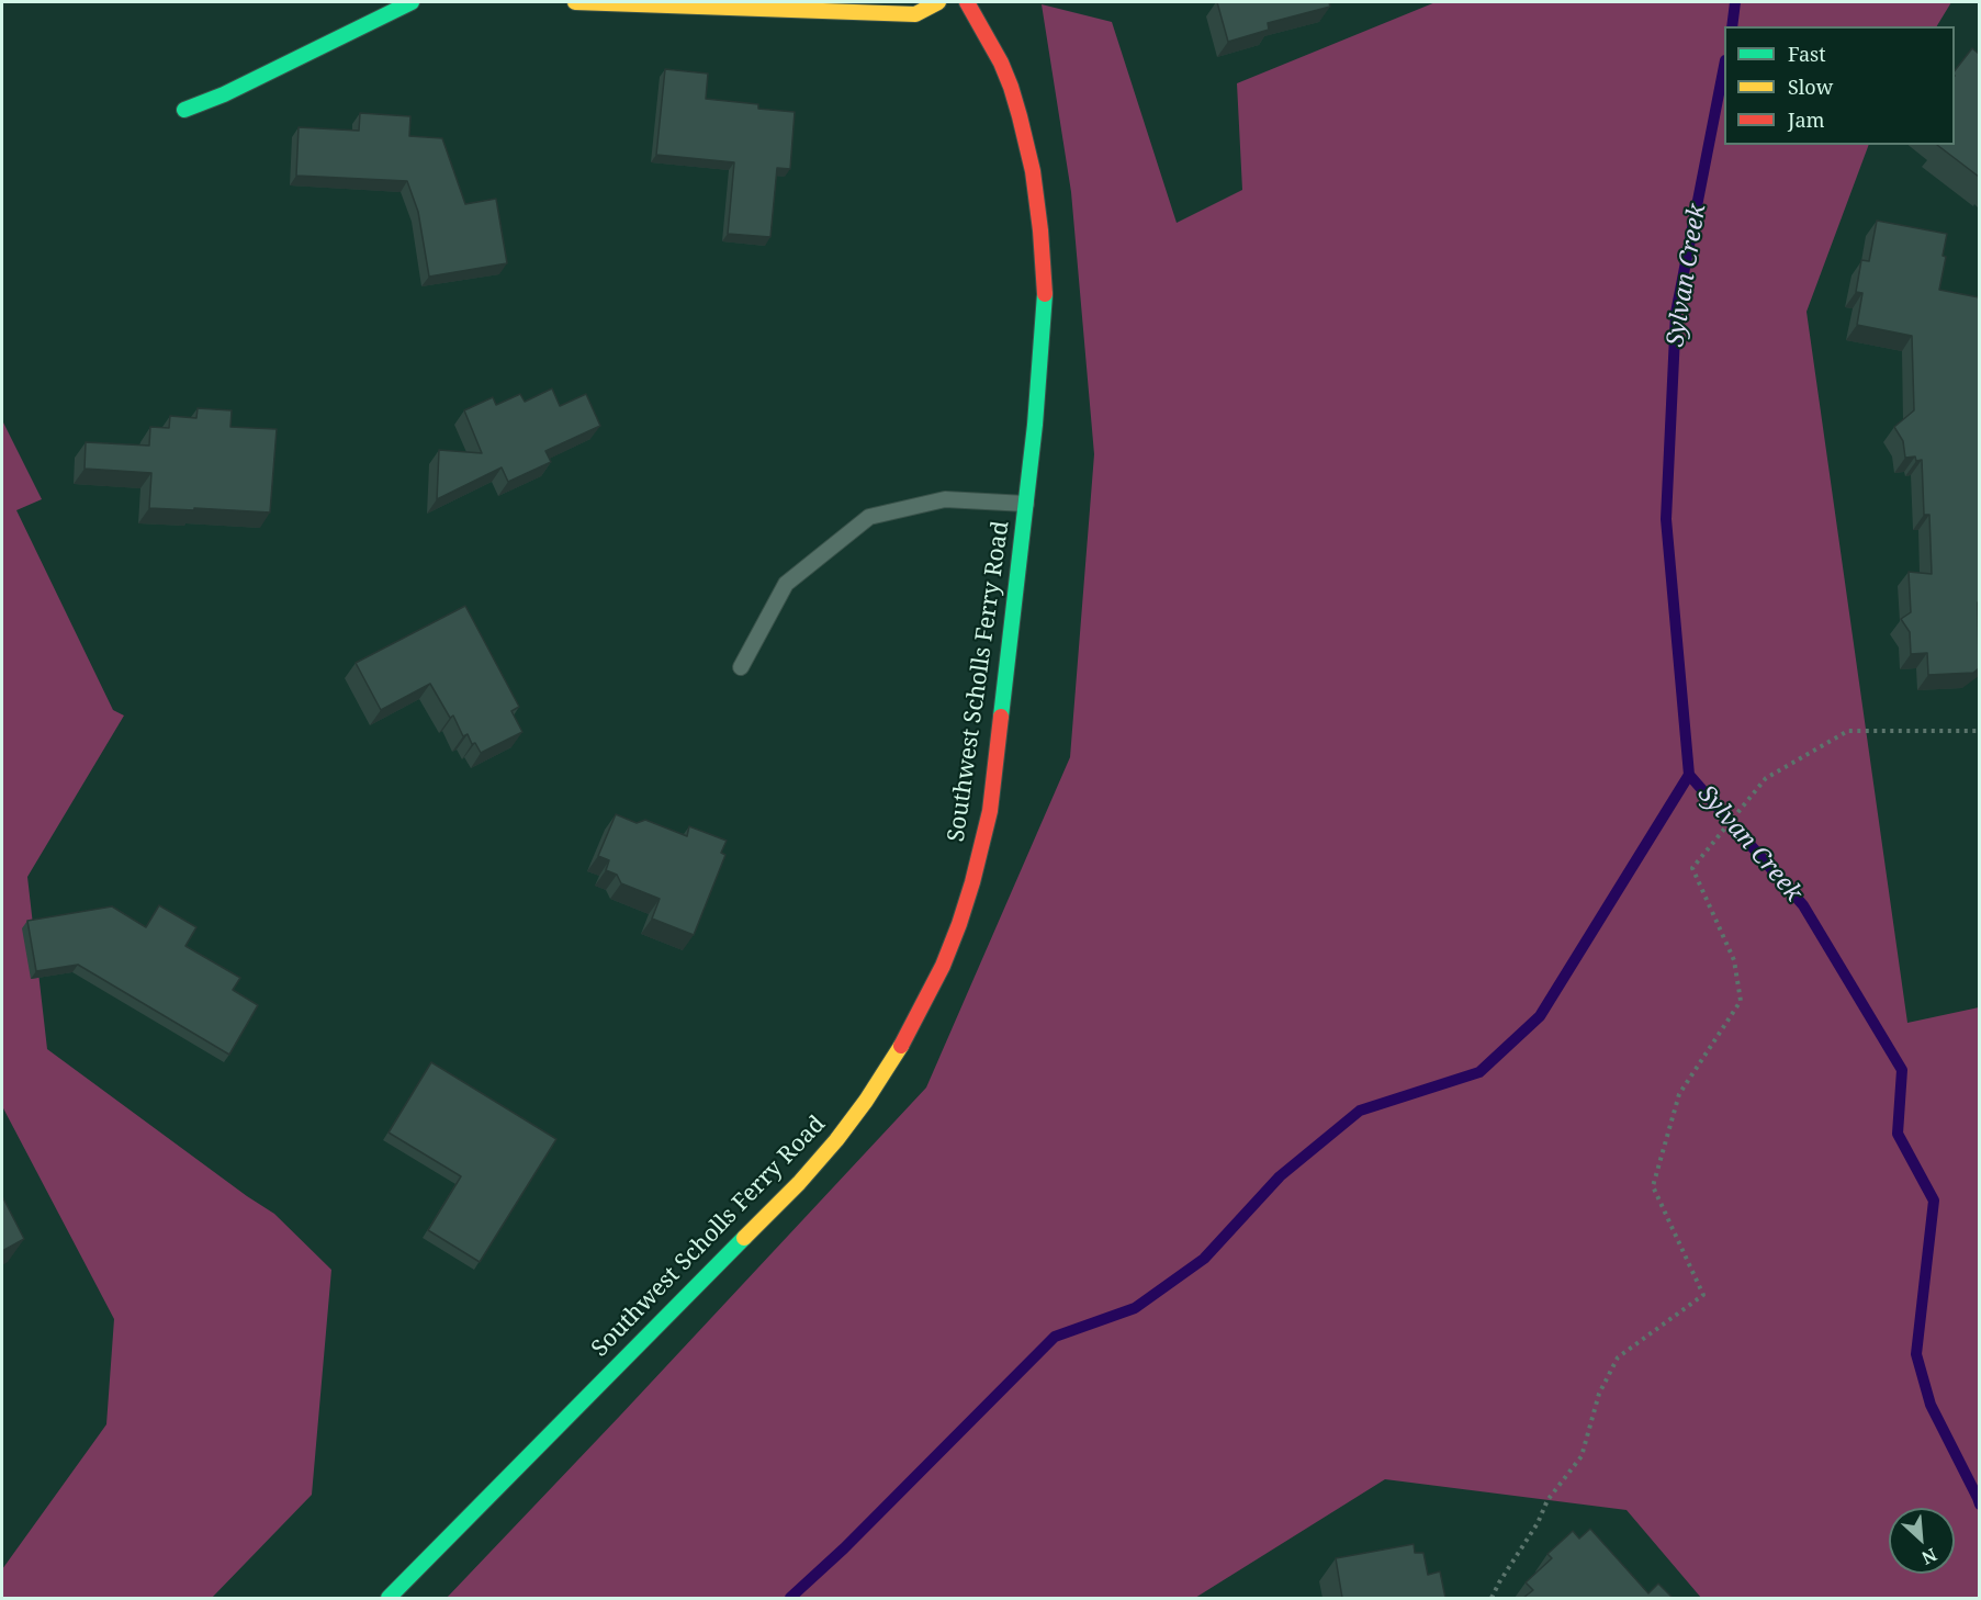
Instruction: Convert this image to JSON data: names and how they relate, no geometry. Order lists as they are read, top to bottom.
{
  "streets": {
    "main road": ["Southwest Scholls Ferry Road"]
  },
  "water": ["Sylvan Creek"],
  "legend": ["Fast", "Slow", "Jam"],
  "north": "bottom right"
}
